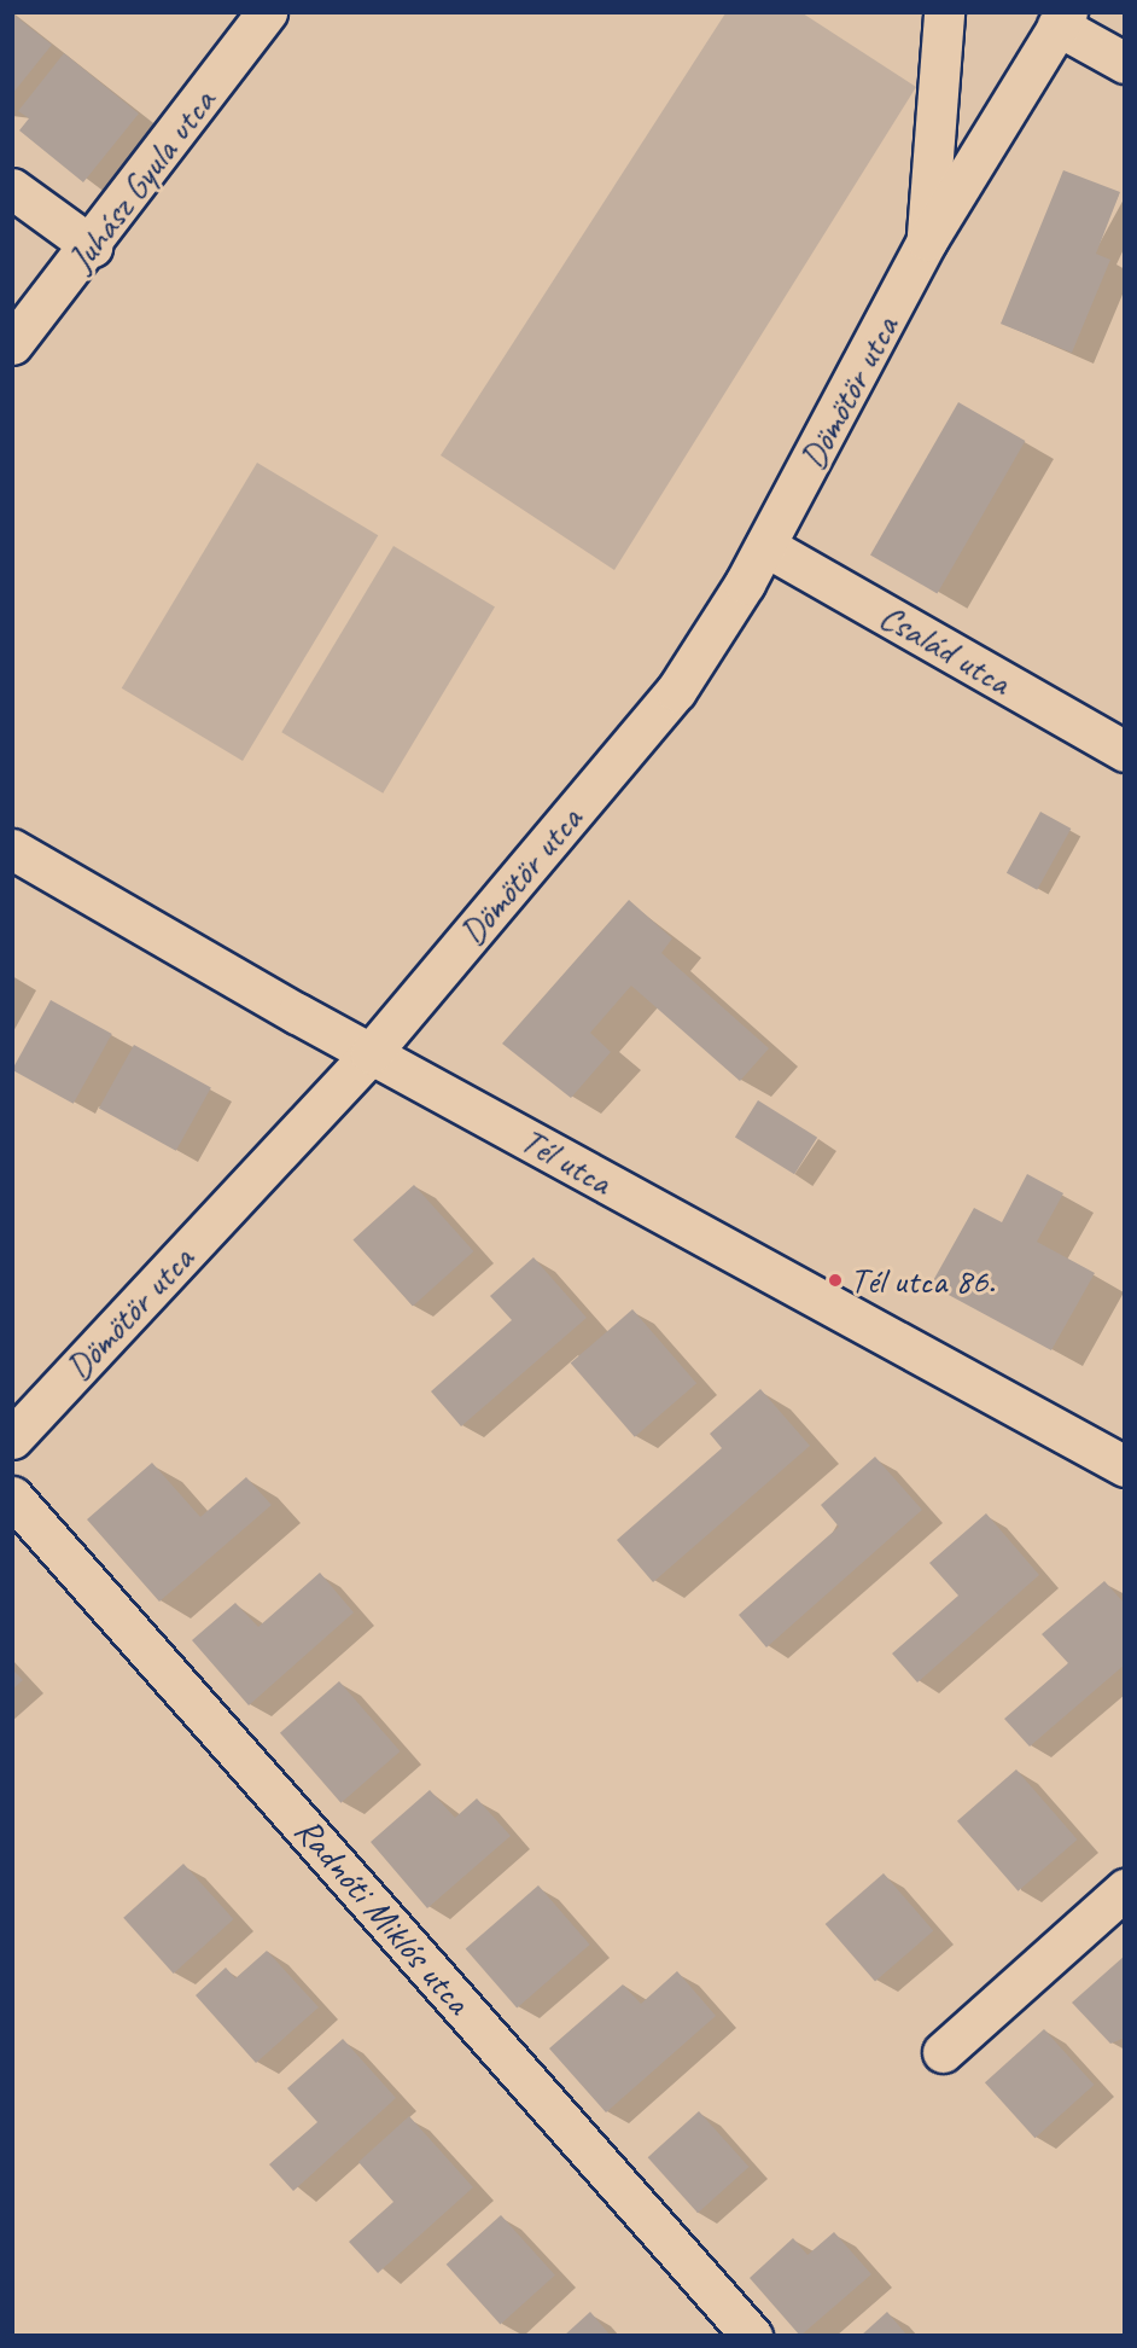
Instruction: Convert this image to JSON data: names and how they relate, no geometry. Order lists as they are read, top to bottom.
{
  "streets": {
    "street": [
      "Juhász Gyula utca",
      "Dömötör utca",
      "Család utca",
      "Tél utca",
      "Radnóti Miklós utca"
    ]
  },
  "crossings": [
    ["Dömötör utca", "Család utca"],
    ["Dömötör utca", "Tél utca"]
  ],
  "places": ["Tél utca 86."]
}
